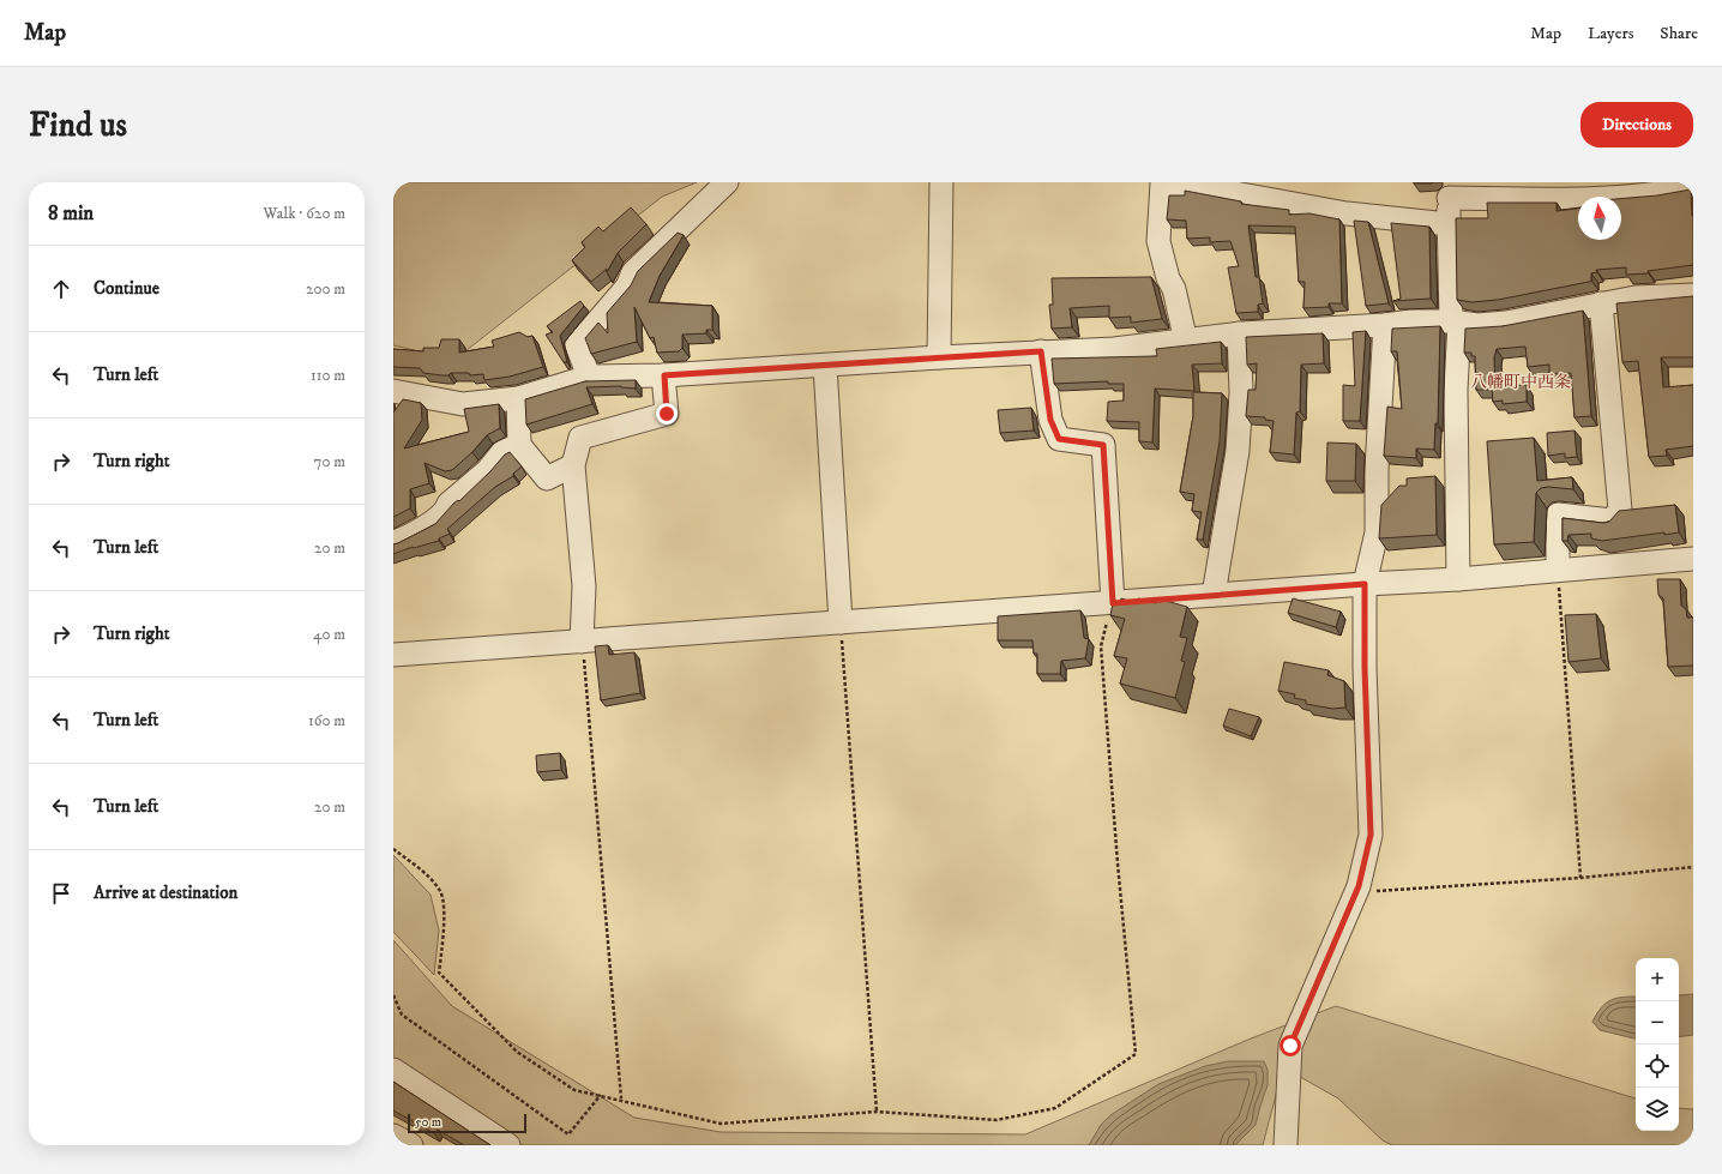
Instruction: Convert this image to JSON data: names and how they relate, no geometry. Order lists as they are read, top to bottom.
{
  "districts": ["八幡町中西条"],
  "scale_bar": "50 m",
  "north": "top",
  "page": {
    "header": "Map",
    "nav": ["Map", "Layers", "Share"],
    "buttons": "Directions",
    "title": "Find us",
    "heading": ["8 min", "Walk · 620 m"],
    "list": [
      ["Continue", "200 m"],
      ["Turn left", "110 m"],
      ["Turn right", "70 m"],
      ["Turn left", "20 m"],
      ["Turn right", "40 m"],
      ["Turn left", "160 m"],
      ["Turn left", "20 m"],
      "Arrive at destination"
    ],
    "map_buttons": ["+", "−"],
    "scale": "50 m"
  }
}
